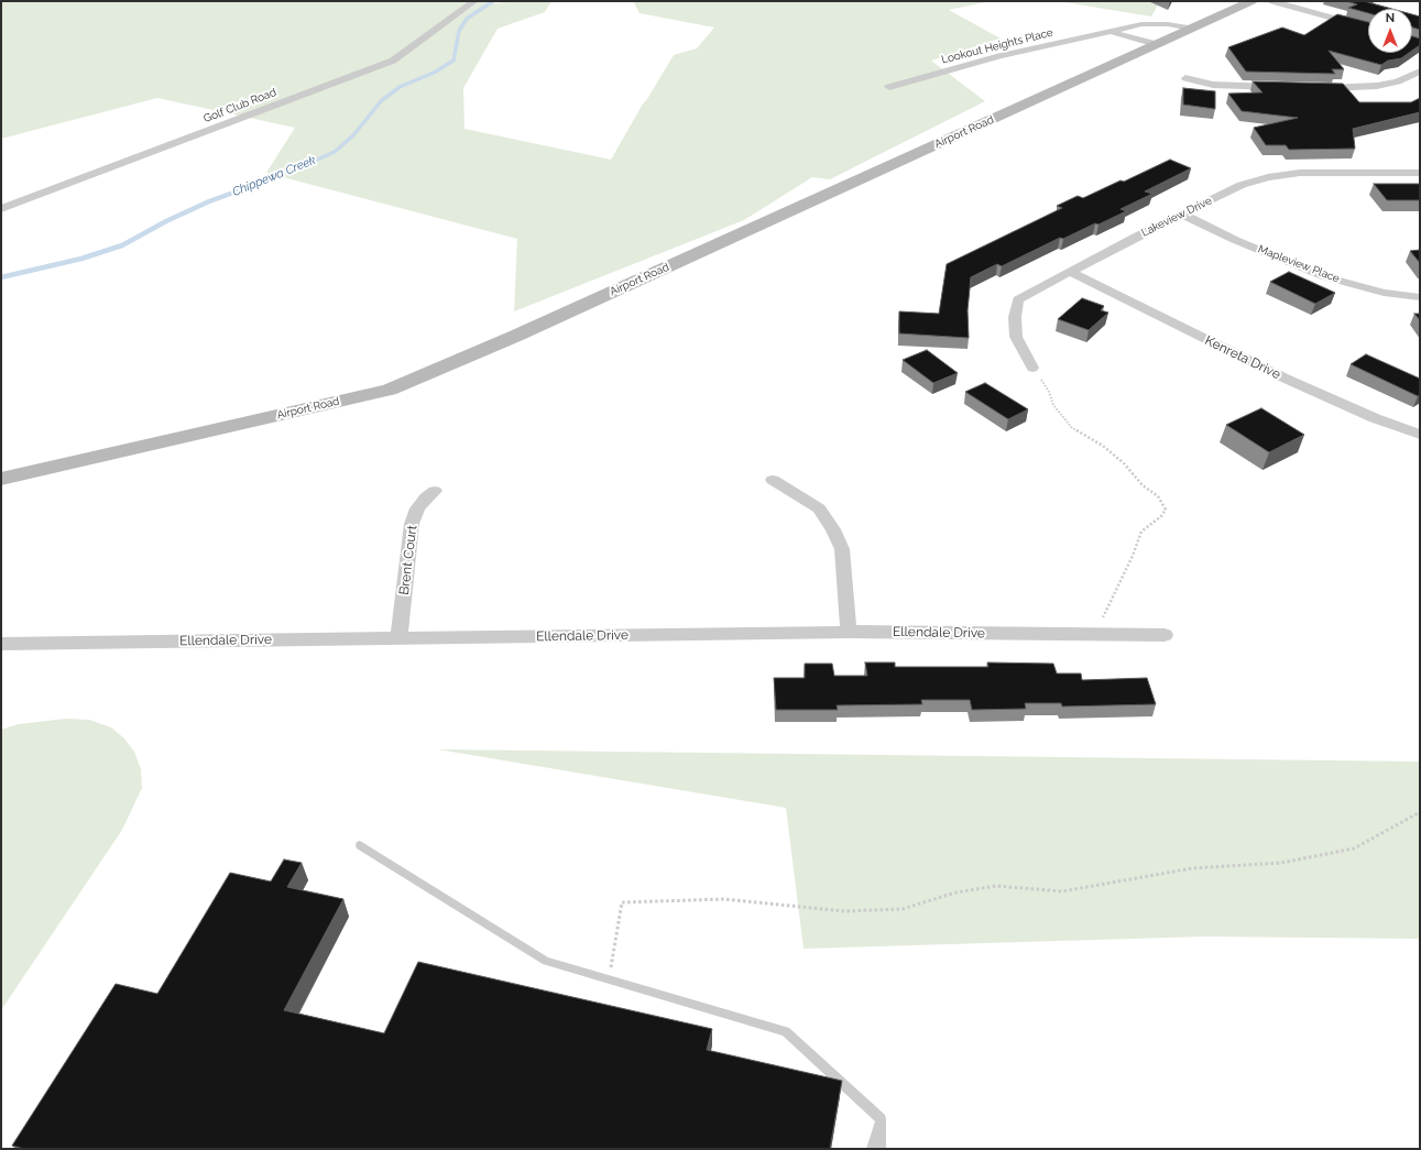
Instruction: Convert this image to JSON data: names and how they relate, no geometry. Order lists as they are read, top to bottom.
{
  "streets": {
    "main road": ["Airport Road"],
    "street": [
      "Lookout Heights Place",
      "Golf Club Road",
      "Lakeview Drive",
      "Mapleview Place",
      "Kenreta Drive",
      "Brent Court",
      "Ellendale Drive"
    ]
  },
  "crossings": [
    ["Lookout Heights Place", "Airport Road"],
    ["Lakeview Drive", "Mapleview Place"],
    ["Lakeview Drive", "Kenreta Drive"],
    ["Brent Court", "Ellendale Drive"]
  ],
  "water": ["Chippewa Creek"],
  "north": "top"
}
